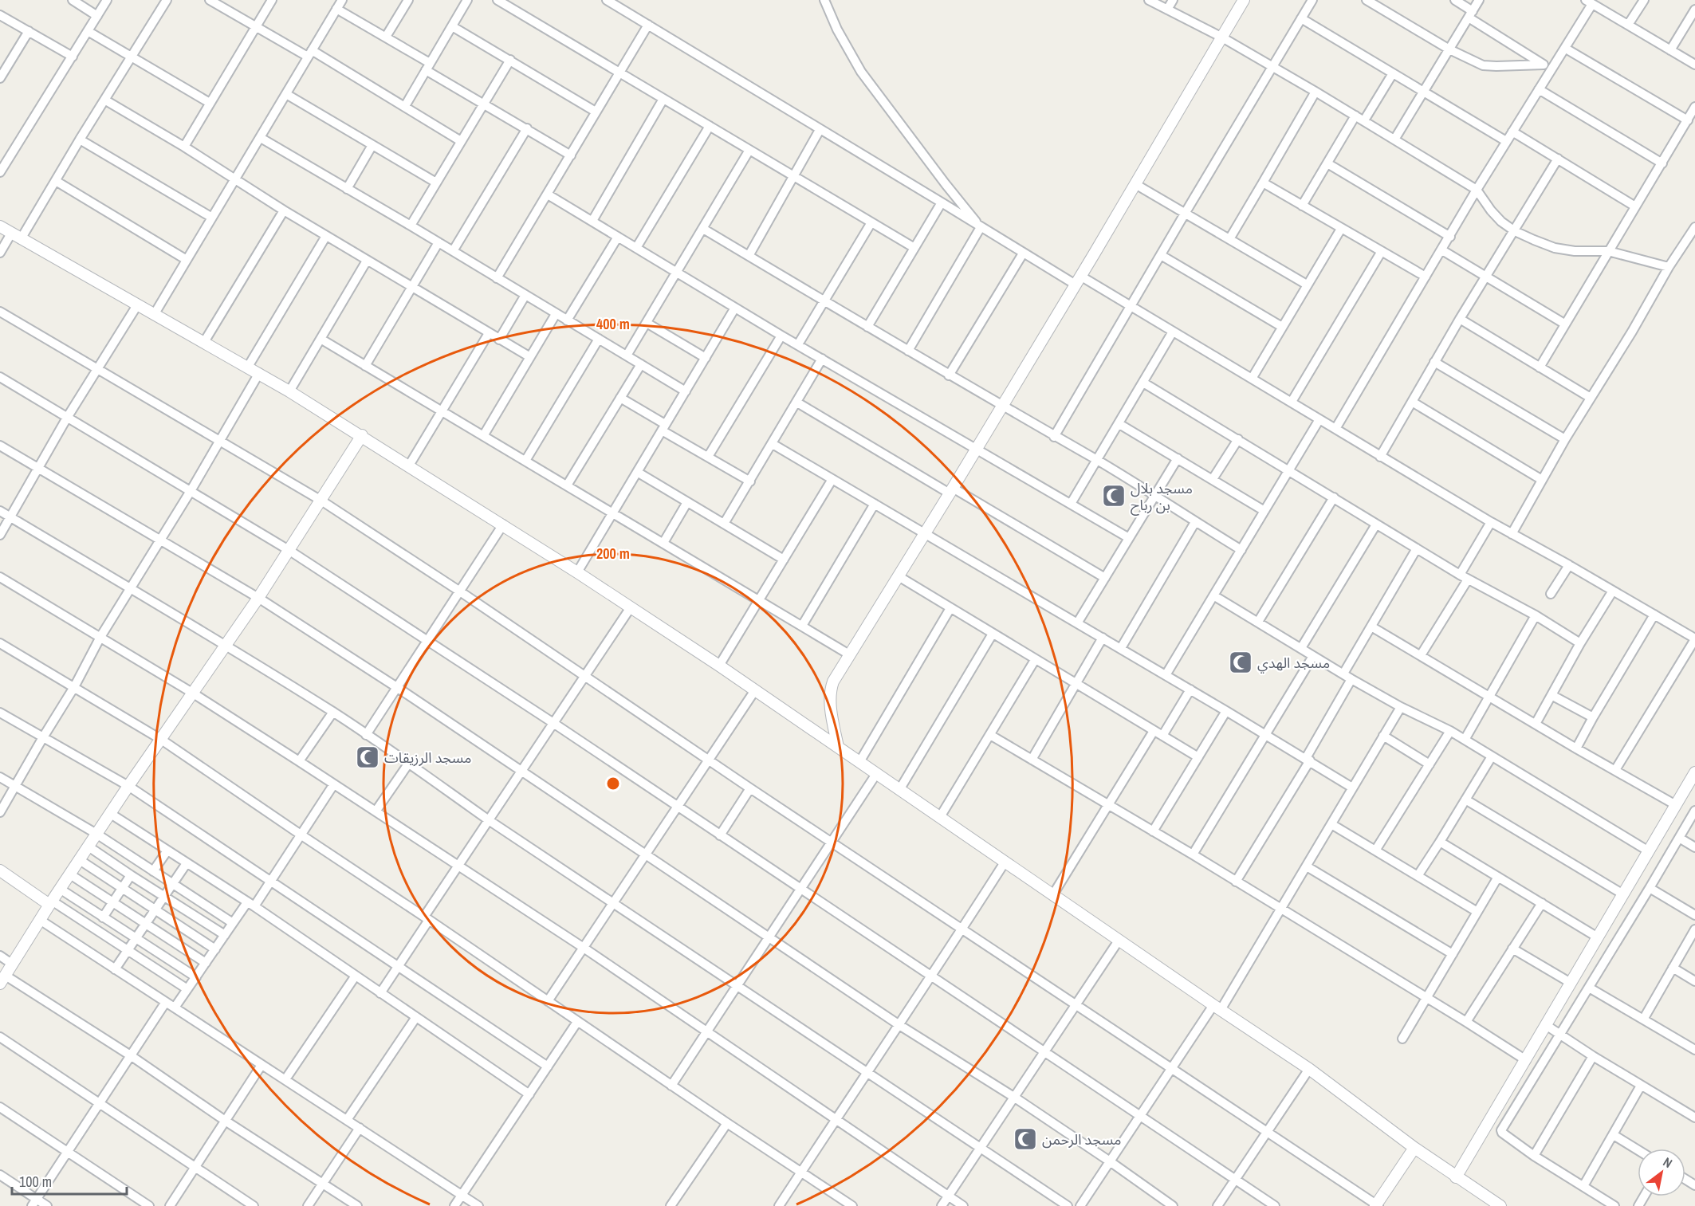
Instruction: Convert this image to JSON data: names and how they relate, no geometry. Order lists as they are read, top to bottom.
{
  "places": {
    "mosque": [
      "مسجد بلال بن رباح",
      "مسجد الهدي",
      "مسجد الرزيقات",
      "مسجد الرحمن"
    ]
  },
  "scale_bar": "100 m",
  "north": "top right",
  "rings": ["400 m", "200 m"]
}
